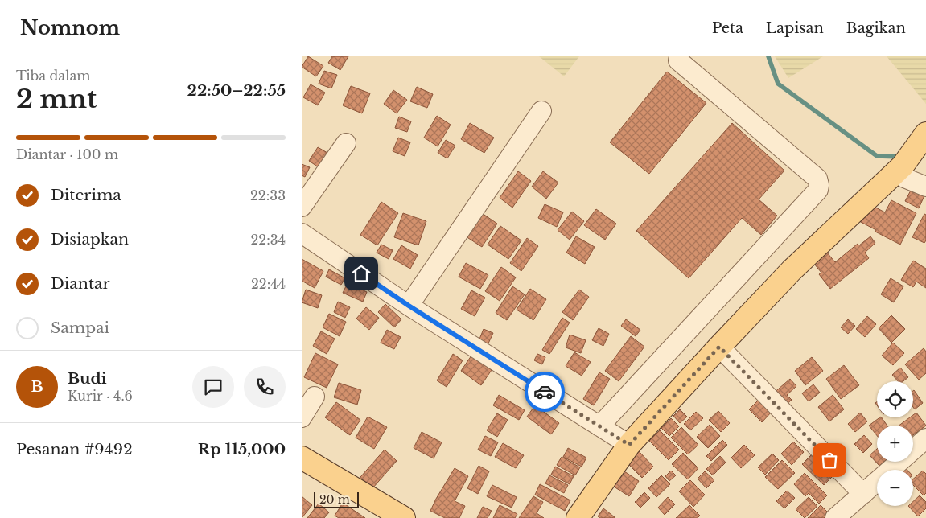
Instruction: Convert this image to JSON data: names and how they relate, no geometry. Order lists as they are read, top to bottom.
{
  "scale_bar": "20 m",
  "page": {
    "header": "Nomnom",
    "nav": ["Peta", "Lapisan", "Bagikan"],
    "heading": ["2 mnt", "Tiba dalam", "22:50–22:55"],
    "panel": [
      "Budi",
      "Kurir · 4.6",
      "Pesanan #9492",
      "Rp 115,000"
    ],
    "bar": "Diantar · 100 m",
    "list": [
      ["Diterima", "22:33"],
      ["Disiapkan", "22:34"],
      ["Diantar", "22:44"],
      "Sampai"
    ],
    "round": "B",
    "map_buttons": ["+", "−"],
    "scale": "20 m"
  }
}
